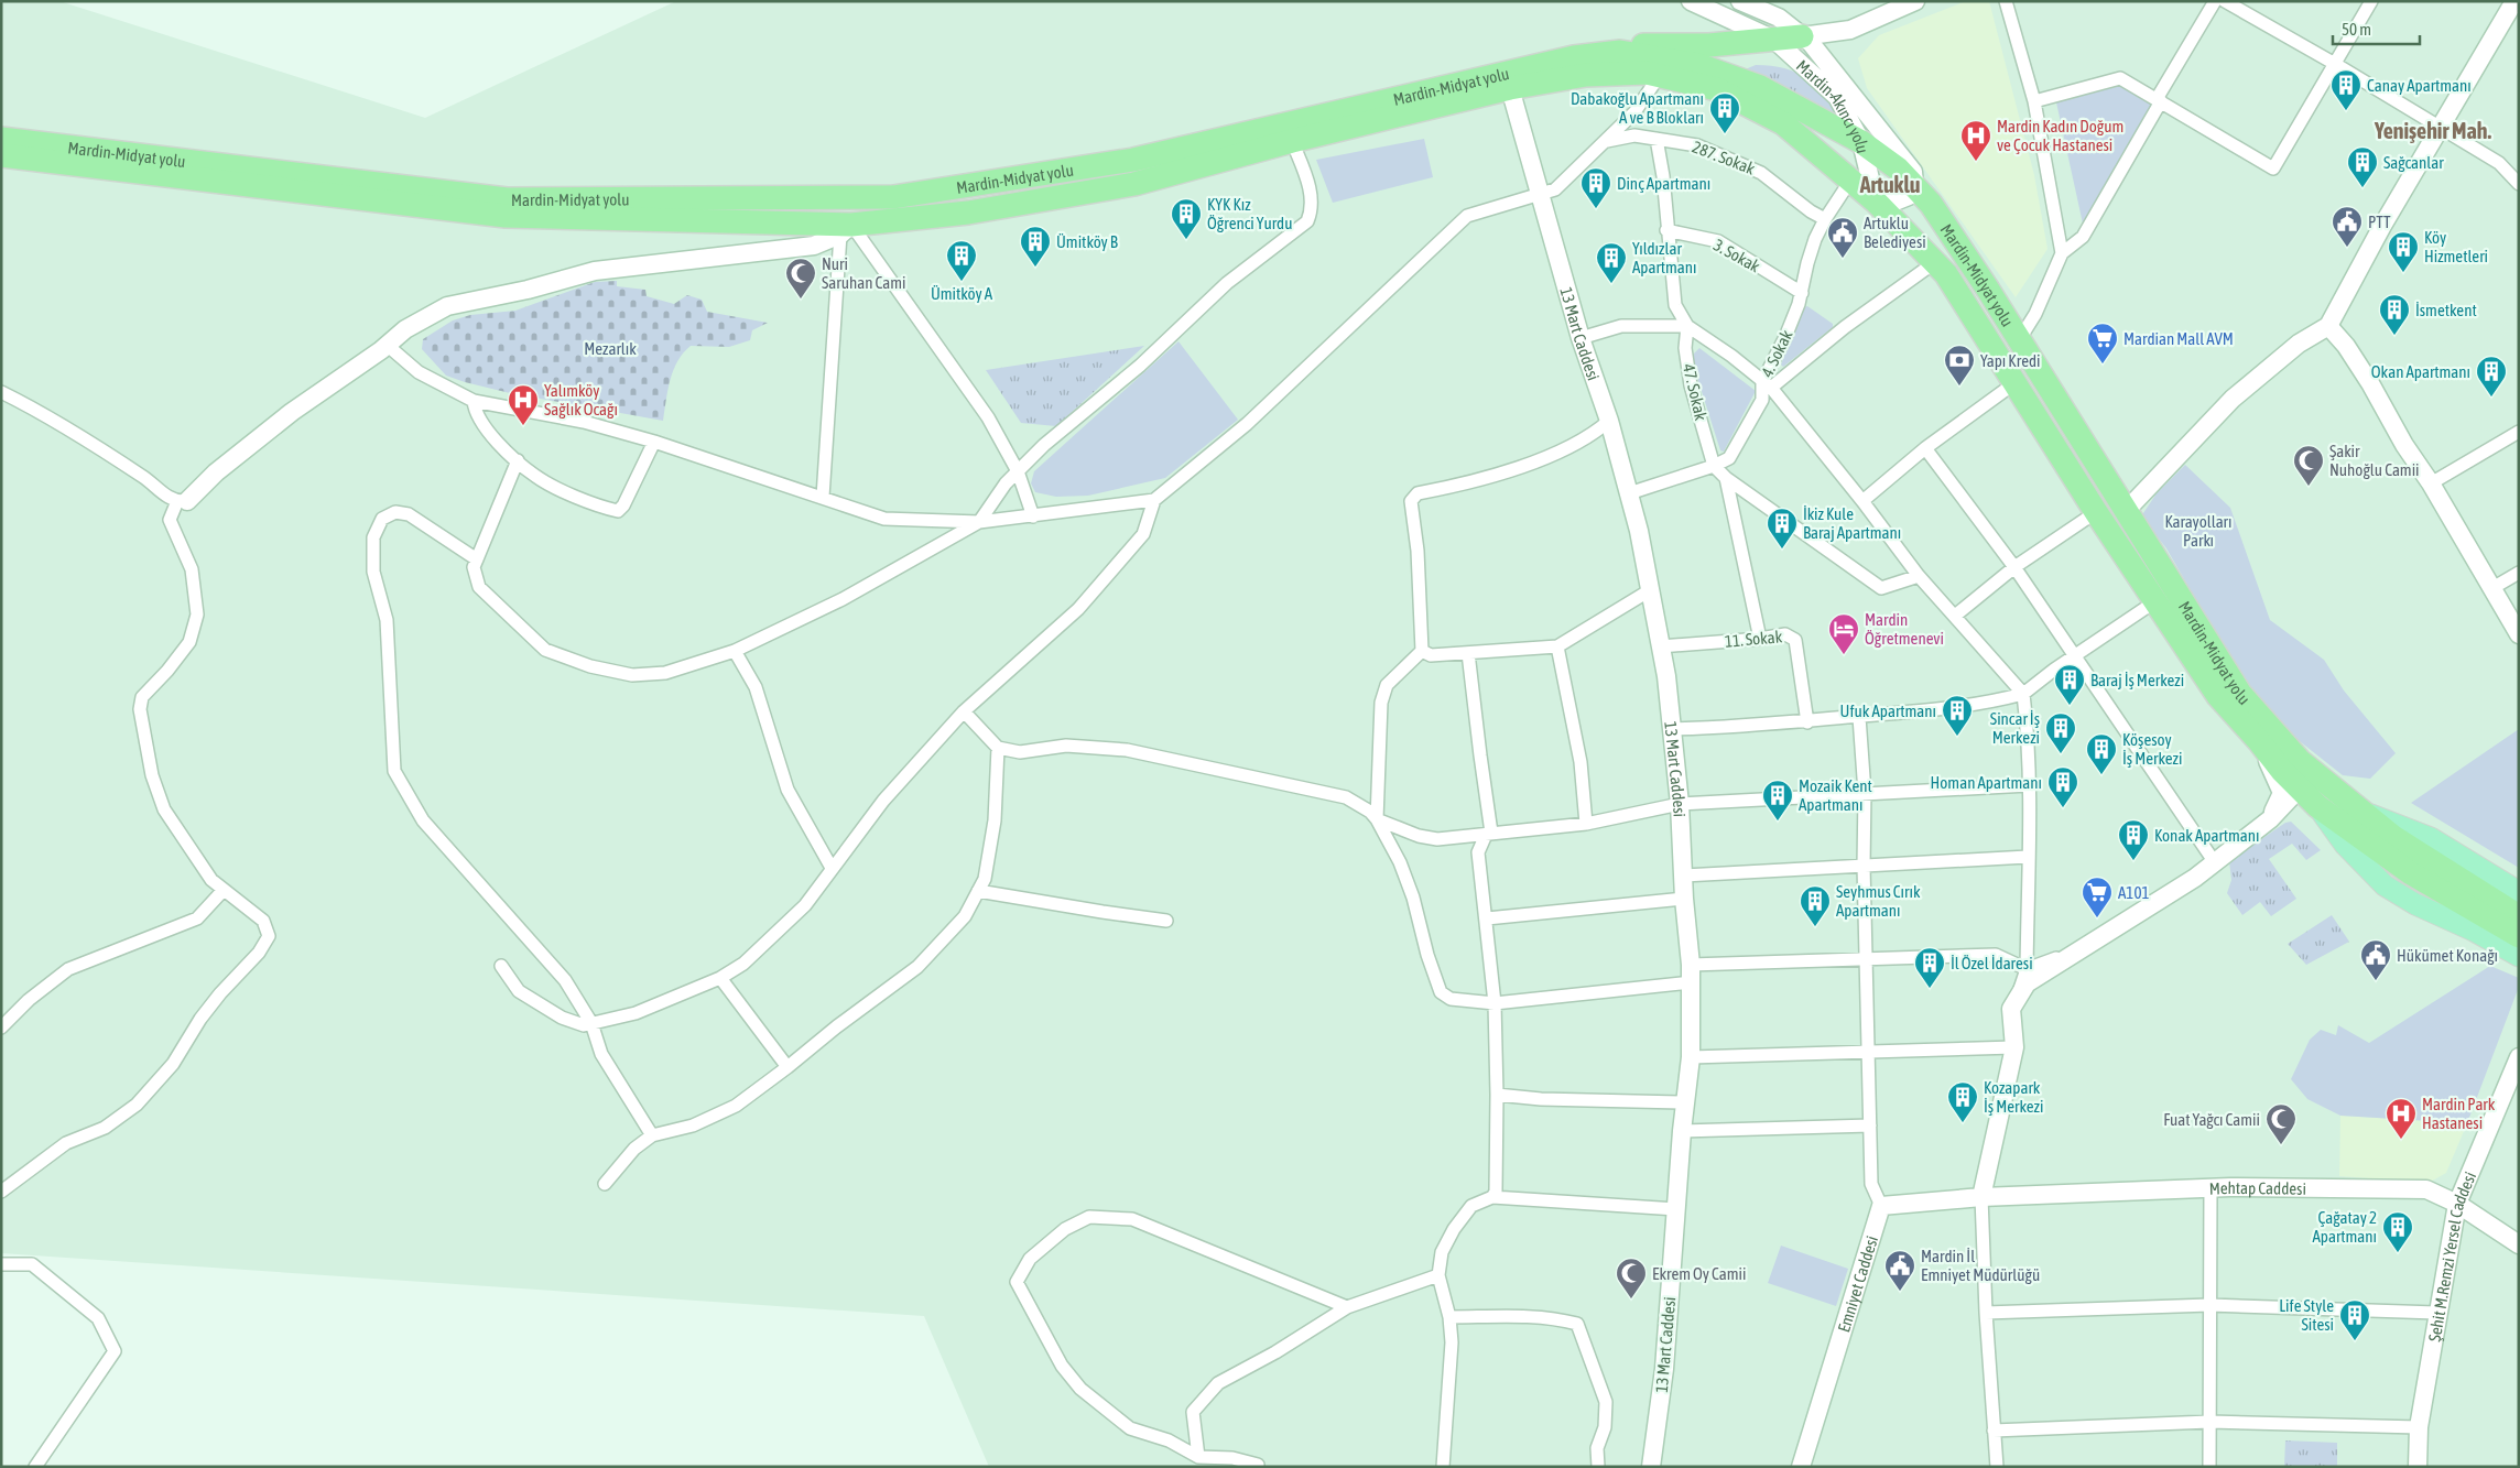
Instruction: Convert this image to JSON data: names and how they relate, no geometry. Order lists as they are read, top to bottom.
{
  "streets": {
    "highway": ["Mardin-Midyat yolu"],
    "street": [
      "Mardin-Akıncı yolu",
      "287. Sokak",
      "3. Sokak",
      "13 Mart Caddesi",
      "4. Sokak",
      "47. Sokak",
      "11. Sokak",
      "Mehtap Caddesi",
      "Şehit M.Remzi Yersel Caddesi",
      "Emniyet Caddesi"
    ]
  },
  "crossings": [
    ["Mardin-Midyat yolu", "Mardin-Akıncı yolu"],
    ["Mardin-Midyat yolu", "13 Mart Caddesi"],
    ["Mardin-Midyat yolu", "4. Sokak"],
    ["287. Sokak", "4. Sokak"],
    ["3. Sokak", "4. Sokak"],
    ["13 Mart Caddesi", "4. Sokak"],
    ["13 Mart Caddesi", "11. Sokak"],
    ["4. Sokak", "47. Sokak"],
    ["Mehtap Caddesi", "Şehit M.Remzi Yersel Caddesi"]
  ],
  "districts": ["Yenişehir Mah.", "Artuklu"],
  "parks": ["Mezarlık", "Karayolları Parkı"],
  "places": {
    "building": [
      "Canay Apartmanı",
      "Dabakoğlu Apartmanı A ve B Blokları",
      "Sağcanlar",
      "Dinç Apartmanı",
      "KYK Kız Öğrenci Yurdu",
      "Ümitköy B",
      "Köy Hizmetleri",
      "Ümitköy A",
      "Yıldızlar Apartmanı",
      "İsmetkent",
      "Okan Apartmanı",
      "İkiz Kule Baraj Apartmanı",
      "Baraj İş Merkezi",
      "Ufuk Apartmanı",
      "Sincar İş Merkezi",
      "Köşesoy İş Merkezi",
      "Homan Apartmanı",
      "Mozaik Kent Apartmanı",
      "Konak Apartmanı",
      "Seyhmus Cırık Apartmanı",
      "İl Özel İdaresi",
      "Kozapark İş Merkezi",
      "Çağatay 2 Apartmanı",
      "Life Style Sitesi"
    ],
    "hospital": ["Mardin Kadın Doğum ve Çocuk Hastanesi", "Yalımköy Sağlık Ocağı", "Mardin Park Hastanesi"],
    "public building": [
      "PTT",
      "Artuklu Belediyesi",
      "Hükümet Konağı",
      "Mardin İl Emniyet Müdürlüğü"
    ],
    "mosque": [
      "Nuri Saruhan Cami",
      "Şakir Nuhoğlu Camii",
      "Fuat Yağcı Camii",
      "Ekrem Oy Camii"
    ],
    "supermarket": ["Mardian Mall AVM", "A101"],
    "bank": ["Yapı Kredi"],
    "hotel": ["Mardin Öğretmenevi"]
  },
  "scale_bar": "50 m"
}
